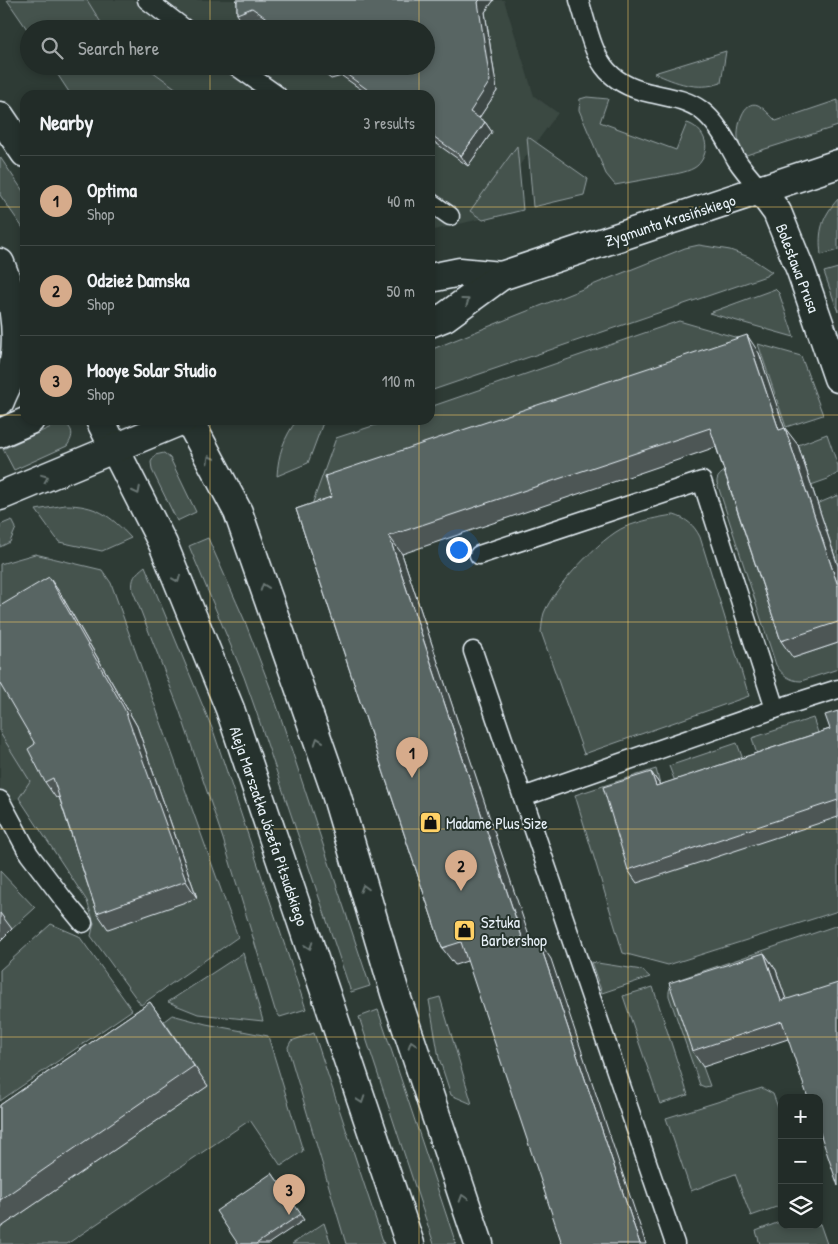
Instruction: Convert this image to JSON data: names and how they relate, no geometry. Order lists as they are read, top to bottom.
{
  "streets": {
    "street": ["Zygmunta Krasińskiego", "Bolesława Prusa", "Aleja Marszałka Józefa Piłsudskiego"]
  },
  "crossings": [
    ["Zygmunta Krasińskiego", "Bolesława Prusa"]
  ],
  "places": {
    "shop": ["Madame Plus Size", "Sztuka Barbershop"]
  },
  "page": {
    "search": "Search here",
    "heading": ["Nearby", "3 results"],
    "list": [
      {
        "mark": "1",
        "name": "Optima",
        "note": "Shop",
        "value": "40 m"
      },
      {
        "mark": "2",
        "name": "Odzież Damska",
        "note": "Shop",
        "value": "50 m"
      },
      {
        "mark": "3",
        "name": "Mooye Solar Studio",
        "note": "Shop",
        "value": "110 m"
      }
    ],
    "pins": ["1", "2", "3"],
    "map_buttons": ["+", "−"]
  }
}
